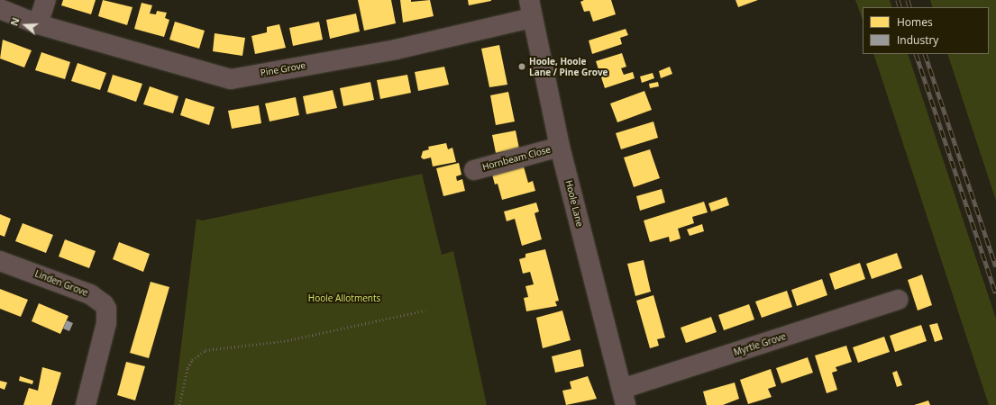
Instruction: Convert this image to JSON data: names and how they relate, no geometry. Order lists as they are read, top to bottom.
{
  "streets": {
    "street": [
      "Pine Grove",
      "Hornbeam Close",
      "Hoole Lane",
      "Linden Grove",
      "Myrtle Grove"
    ]
  },
  "crossings": [
    ["Pine Grove", "Hoole Lane"],
    ["Hornbeam Close", "Hoole Lane"],
    ["Hoole Lane", "Myrtle Grove"]
  ],
  "parks": ["Hoole Allotments"],
  "places": ["Hoole, Hoole Lane / Pine Grove"],
  "legend": ["Homes", "Industry"],
  "north": "left"
}
